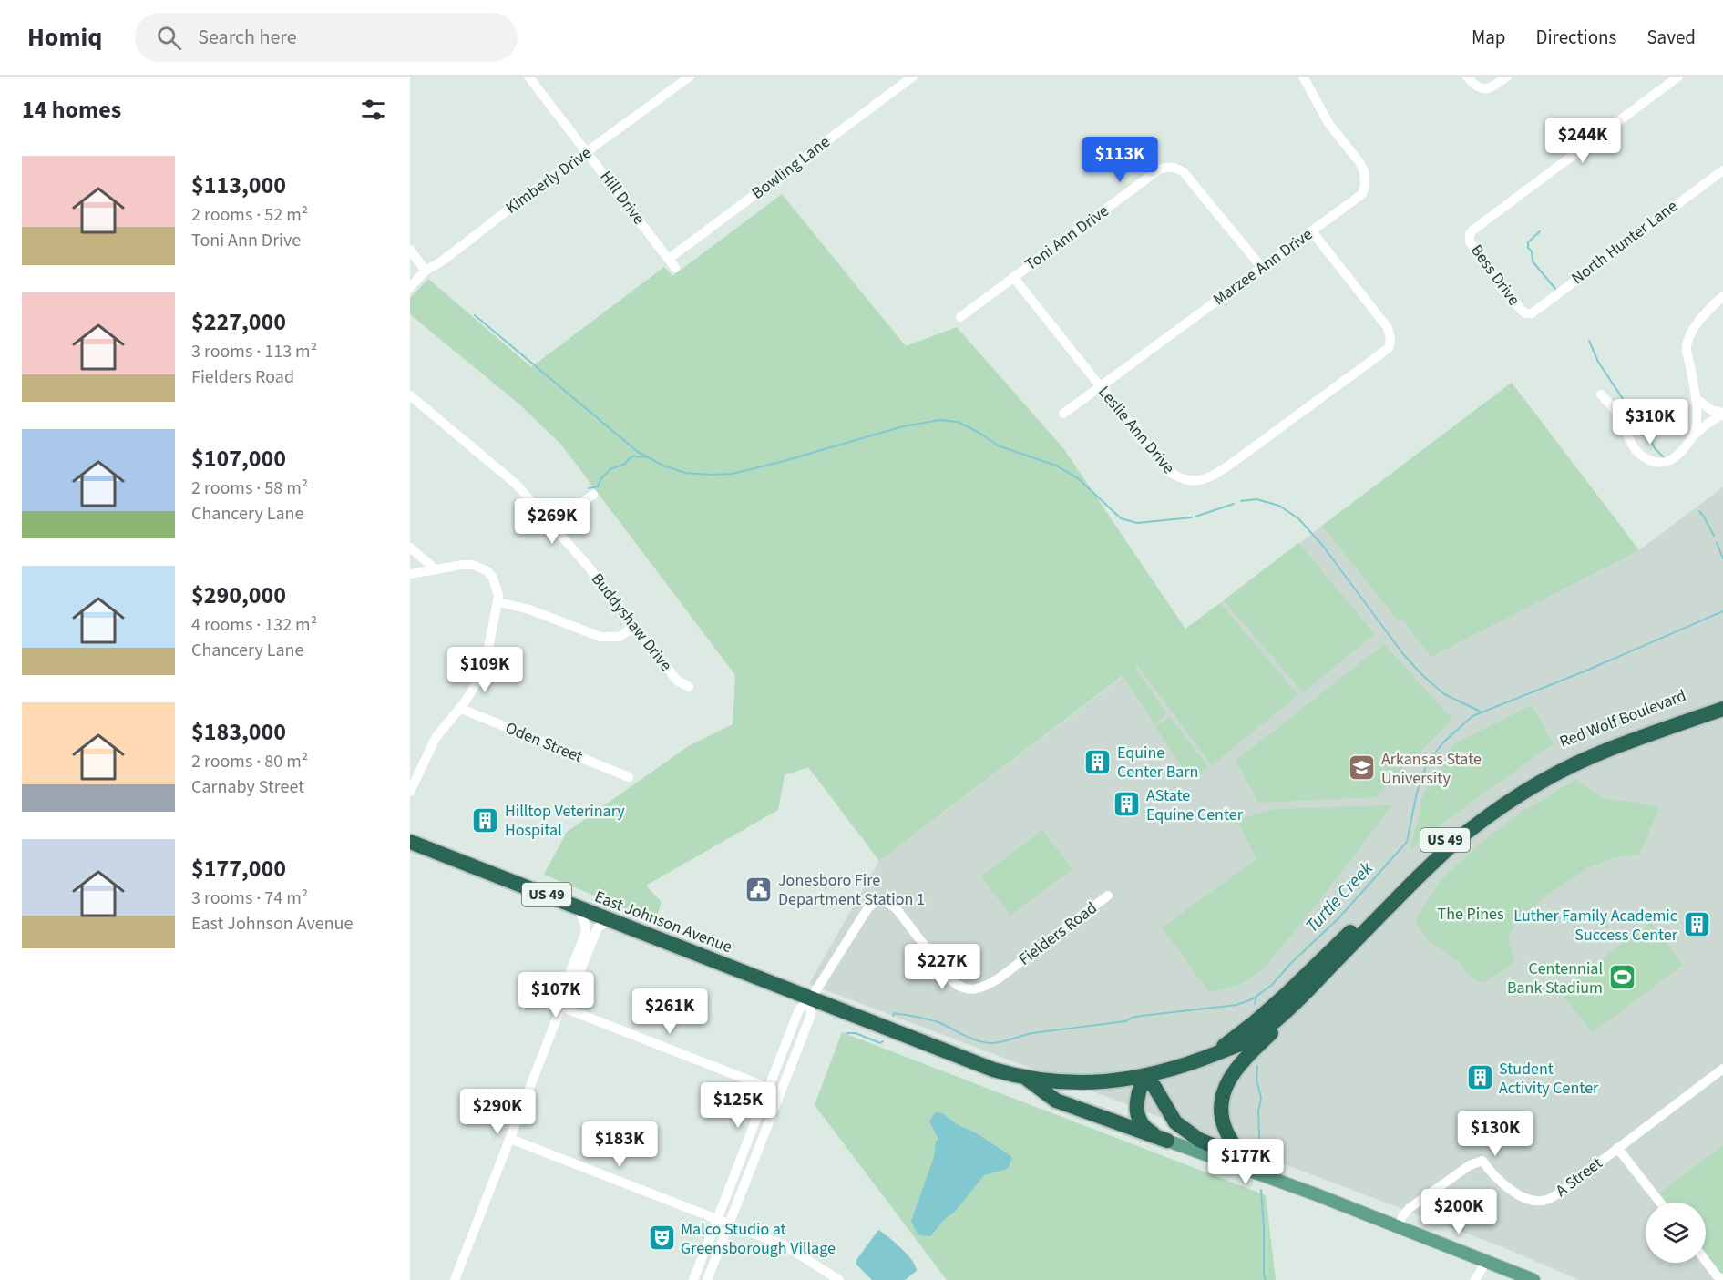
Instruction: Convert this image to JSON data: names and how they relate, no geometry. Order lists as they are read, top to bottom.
{
  "streets": {
    "highway": ["Red Wolf Boulevard", "US 49", "East Johnson Avenue"],
    "street": [
      "Bowling Lane",
      "Kimberly Drive",
      "Hill Drive",
      "Toni Ann Drive",
      "North Hunter Lane",
      "Marzee Ann Drive",
      "Bess Drive",
      "Leslie Ann Drive",
      "Buddyshaw Drive",
      "Oden Street",
      "Fielders Road",
      "A Street"
    ]
  },
  "crossings": [
    ["Bowling Lane", "Hill Drive"],
    ["Kimberly Drive", "Hill Drive"],
    ["Toni Ann Drive", "Marzee Ann Drive"],
    ["Toni Ann Drive", "Leslie Ann Drive"],
    ["North Hunter Lane", "Bess Drive"],
    ["Marzee Ann Drive", "Leslie Ann Drive"],
    ["Red Wolf Boulevard", "East Johnson Avenue"],
    ["East Johnson Avenue", "Fielders Road"]
  ],
  "water": ["Turtle Creek"],
  "parks": ["The Pines"],
  "places": {
    "building": [
      "Equine Center Barn",
      "AState Equine Center",
      "Hilltop Veterinary Hospital",
      "Luther Family Academic Success Center",
      "Student Activity Center"
    ],
    "school or university": ["Arkansas State University"],
    "public building": ["Jonesboro Fire Department Station 1"],
    "sports": ["Centennial Bank Stadium"],
    "theatre": ["Malco Studio at Greensborough Village"]
  },
  "page": {
    "header": "Homiq",
    "search": "Search here",
    "nav": ["Map", "Directions", "Saved"],
    "heading": "14 homes",
    "price": [
      "$244K",
      "$113K",
      "$310K",
      "$269K",
      "$109K",
      "$227K",
      "$107K",
      "$261K",
      "$125K",
      "$290K",
      "$130K",
      "$183K",
      "$177K",
      "$200K"
    ],
    "list": [
      {
        "name": "$113,000",
        "note": "2 rooms · 52 m² · Toni Ann Drive"
      },
      {
        "name": "$227,000",
        "note": "3 rooms · 113 m² · Fielders Road"
      },
      {
        "name": "$107,000",
        "note": "2 rooms · 58 m² · Chancery Lane"
      },
      {
        "name": "$290,000",
        "note": "4 rooms · 132 m² · Chancery Lane"
      },
      {
        "name": "$183,000",
        "note": "2 rooms · 80 m² · Carnaby Street"
      },
      {
        "name": "$177,000",
        "note": "3 rooms · 74 m² · East Johnson Avenue"
      }
    ]
  }
}
